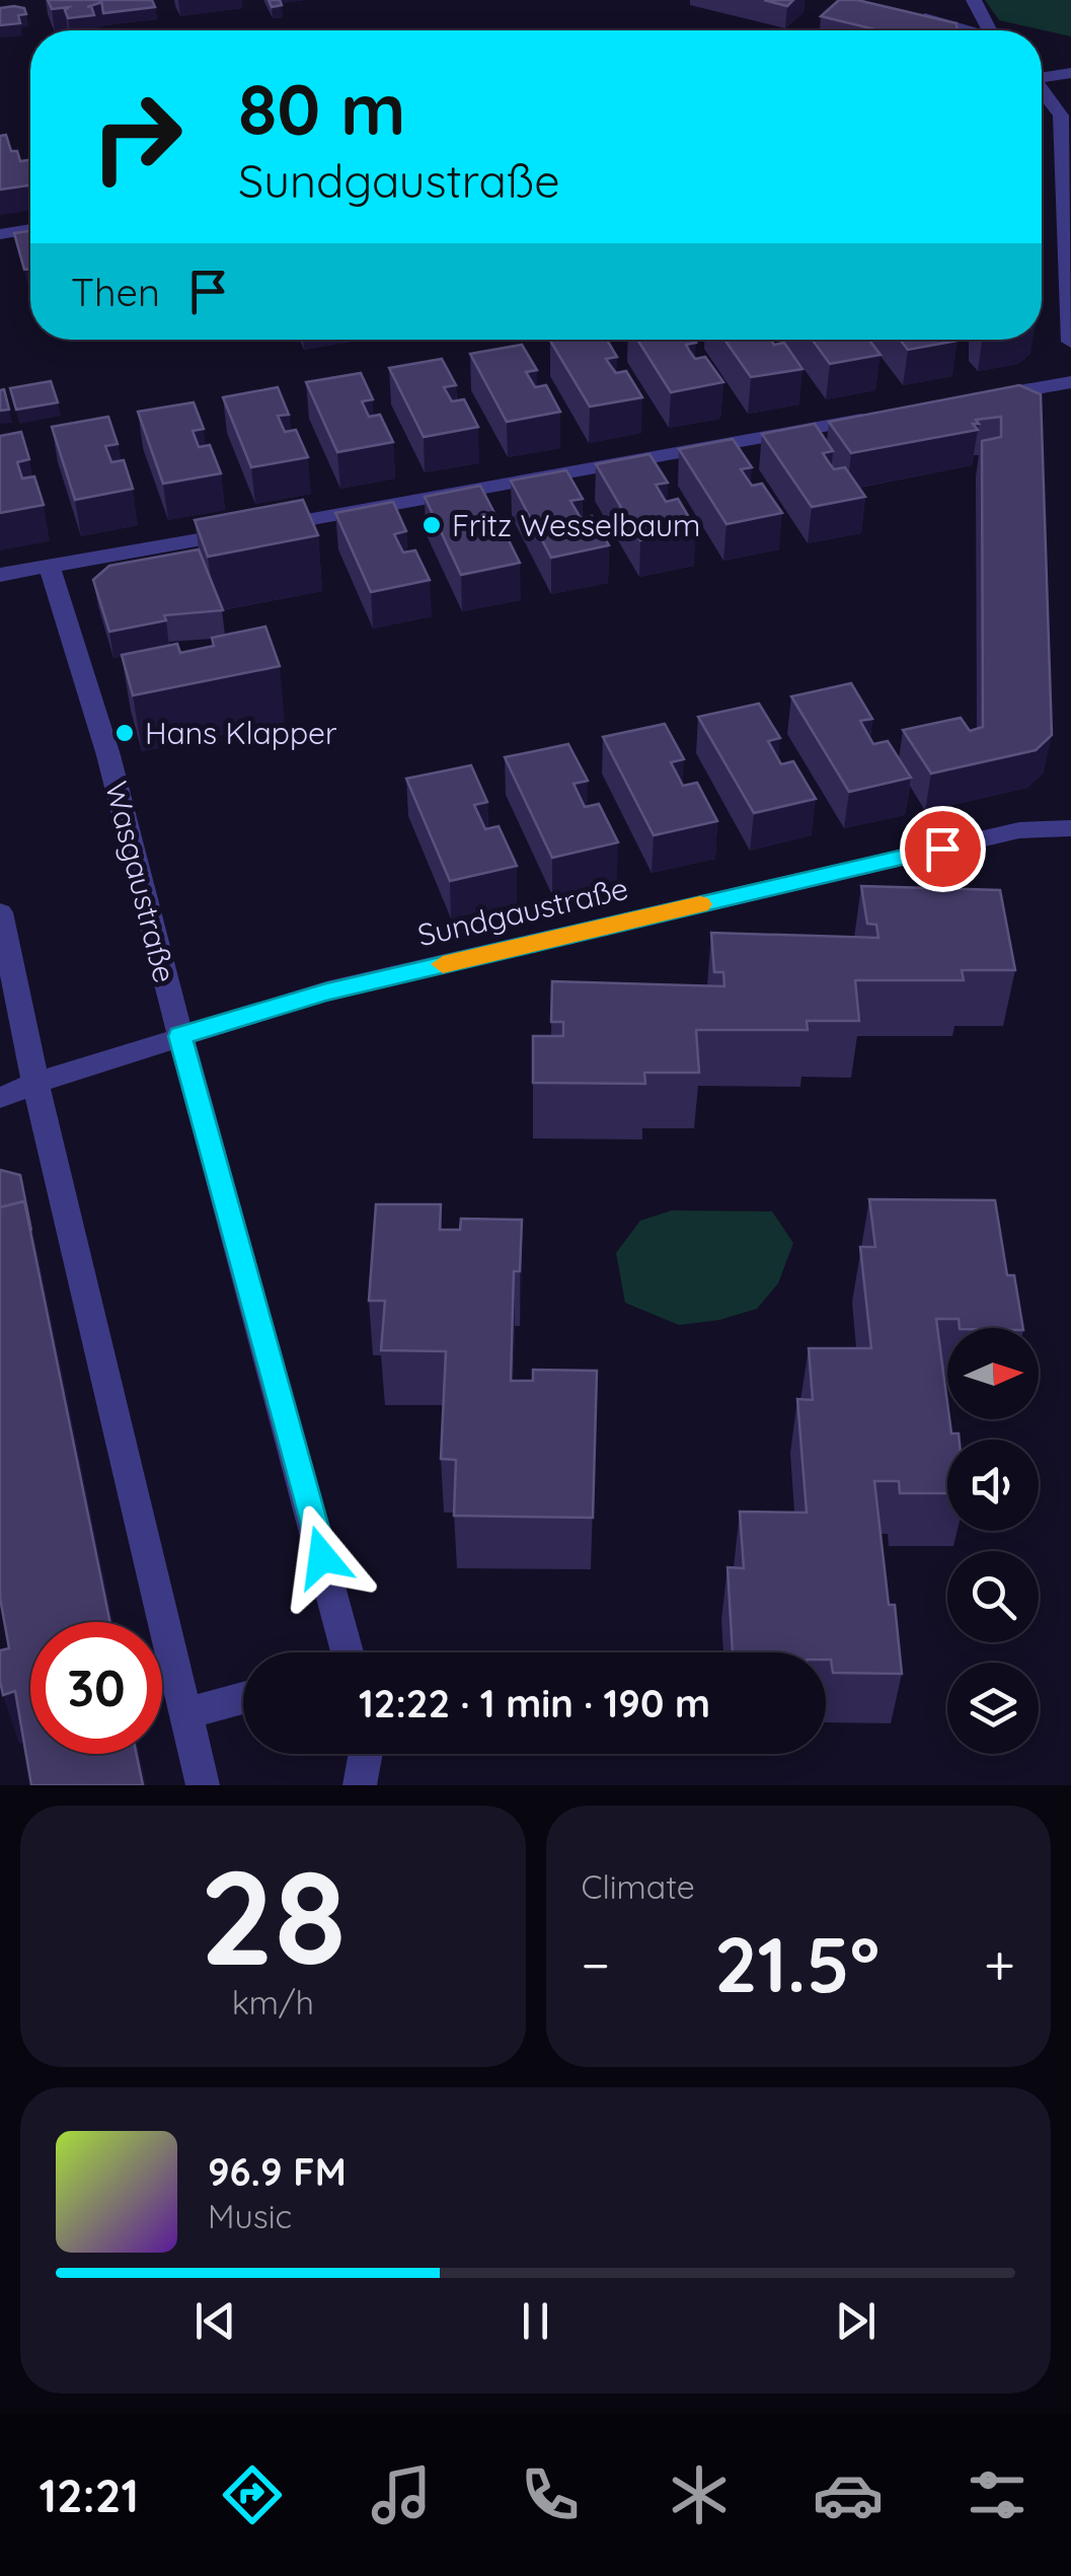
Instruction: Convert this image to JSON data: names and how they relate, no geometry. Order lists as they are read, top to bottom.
{
  "streets": {
    "street": ["Wasgaustraße", "Sundgaustraße"]
  },
  "crossings": [
    ["Wasgaustraße", "Sundgaustraße"]
  ],
  "places": ["Fritz Wesselbaum", "Hans Klapper"],
  "north": "right",
  "page": {
    "turn": ["80 m", "Sundgaustraße"],
    "then": "Then",
    "limit": "30",
    "trip": "12:22 · 1 min · 190 m",
    "tile": [
      ["28", "km/h"],
      "Climate"
    ],
    "heat": ["−", "21.5°", "+"],
    "song": ["96.9 FM", "Music"],
    "tabs": "12:21"
  }
}
